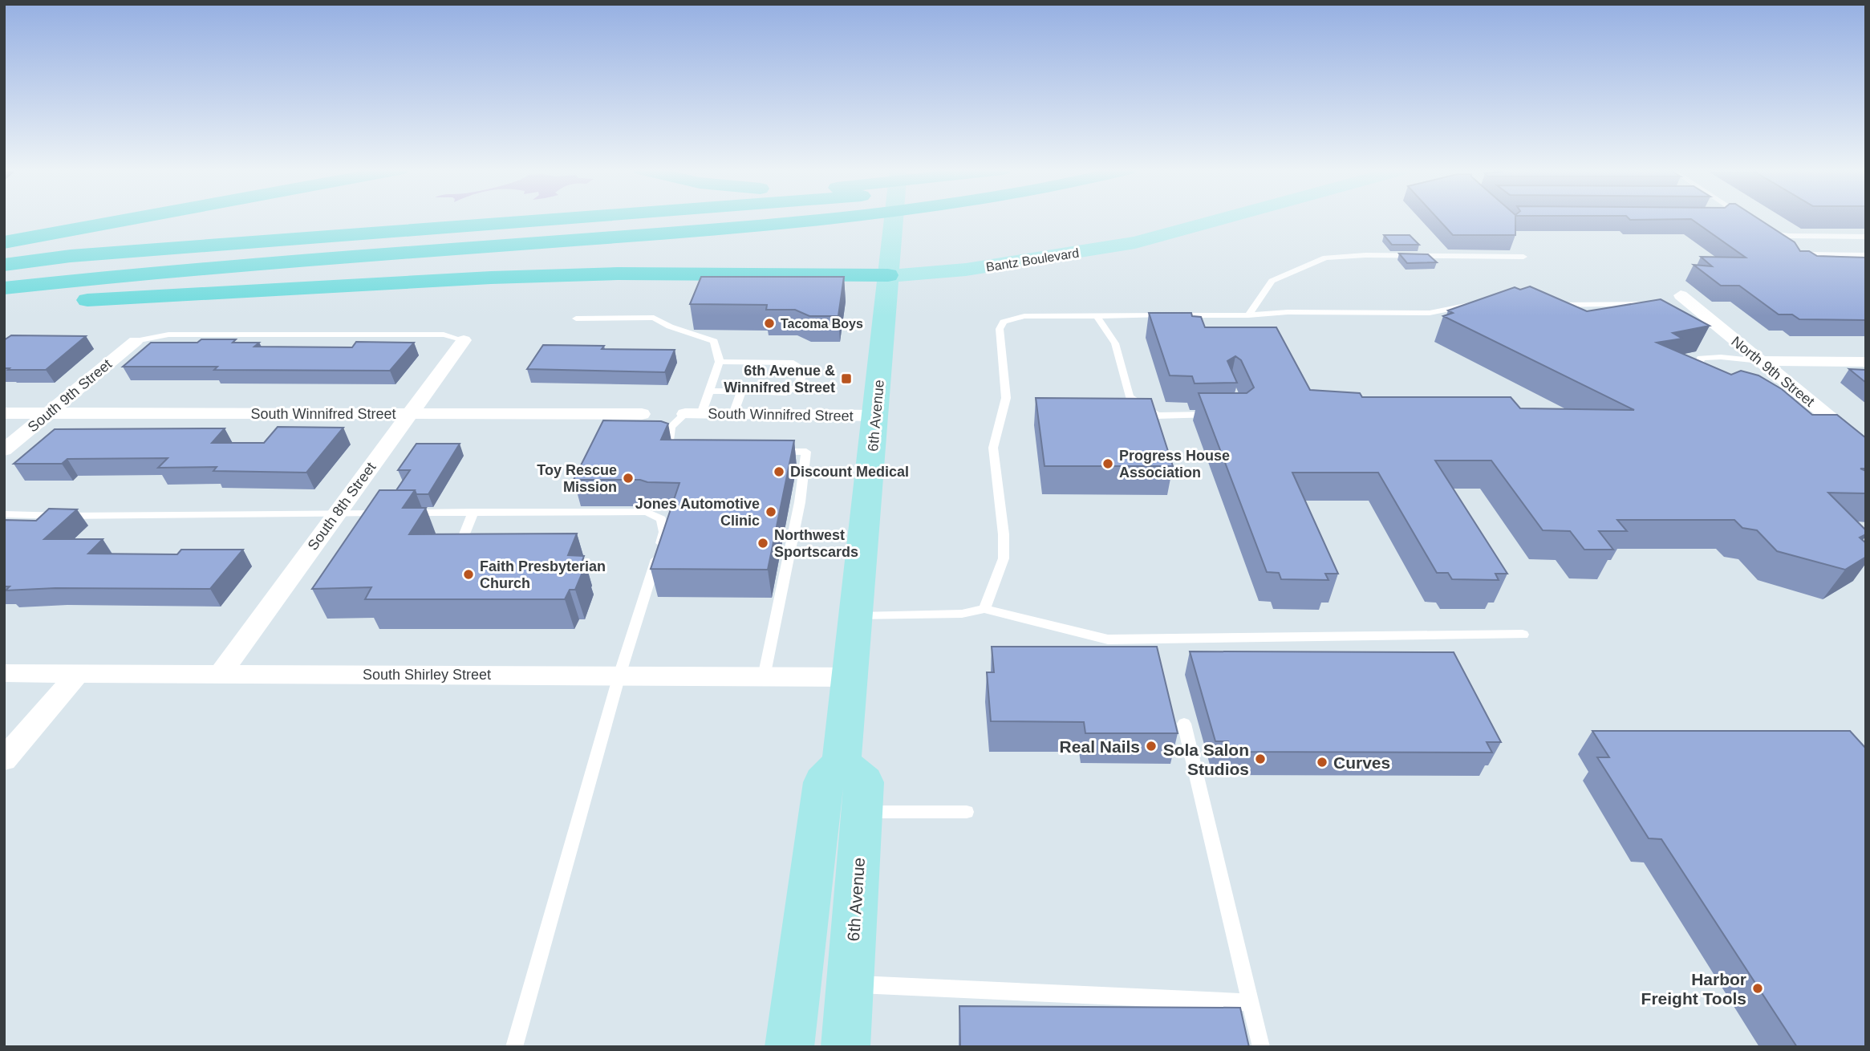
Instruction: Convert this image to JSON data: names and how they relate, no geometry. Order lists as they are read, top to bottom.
{
  "streets": {
    "main road": ["Bantz Boulevard", "6th Avenue"],
    "street": [
      "North 9th Street",
      "South 9th Street",
      "South Winnifred Street",
      "South 8th Street",
      "South Shirley Street"
    ]
  },
  "crossings": [
    ["Bantz Boulevard", "6th Avenue"],
    ["South 9th Street", "South Winnifred Street"],
    ["South Winnifred Street", "6th Avenue"],
    ["South Winnifred Street", "South 8th Street"],
    ["6th Avenue", "South Shirley Street"],
    ["South 8th Street", "South Shirley Street"]
  ],
  "places": {
    "other": [
      "Tacoma Boys",
      "Progress House Association",
      "Discount Medical",
      "Toy Rescue Mission",
      "Jones Automotive Clinic",
      "Northwest Sportscards",
      "Faith Presbyterian Church",
      "Real Nails",
      "Sola Salon Studios",
      "Curves",
      "Harbor Freight Tools"
    ],
    "transit": ["6th Avenue & Winnifred Street"]
  }
}
